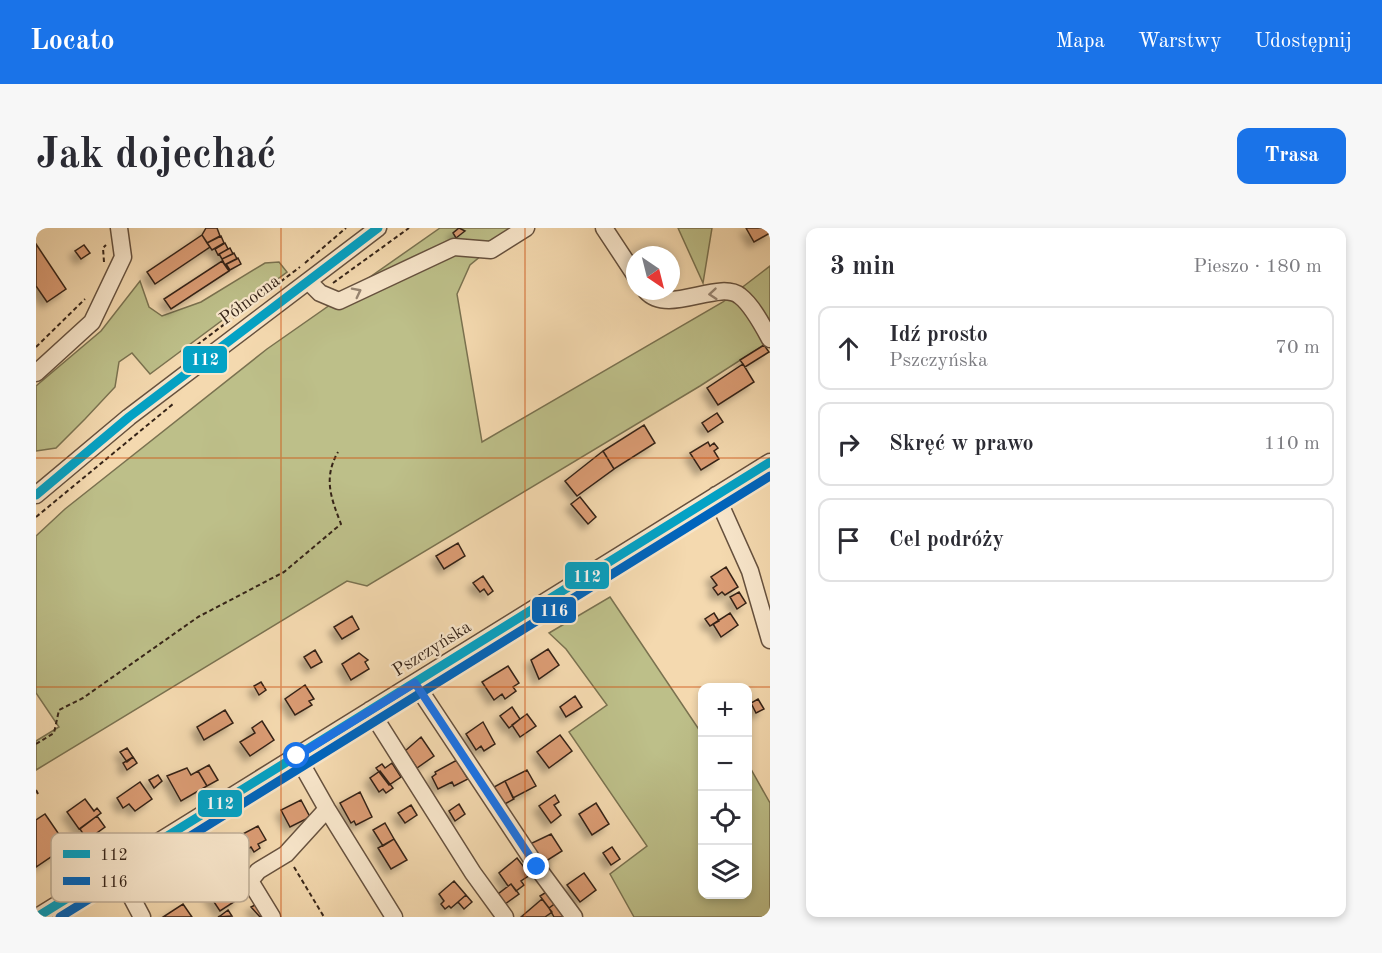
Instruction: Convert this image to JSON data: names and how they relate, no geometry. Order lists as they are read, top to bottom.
{
  "streets": {
    "street": ["Północna", "Pszczyńska"]
  },
  "lines": ["transit line 112", "transit line 116"],
  "legend": ["112", "116"],
  "north": "bottom right",
  "page": {
    "header": "Locato",
    "nav": ["Mapa", "Warstwy", "Udostępnij"],
    "buttons": "Trasa",
    "title": "Jak dojechać",
    "heading": ["3 min", "Pieszo · 180 m"],
    "list": [
      ["Idź prosto", "Pszczyńska", "70 m"],
      ["Skręć w prawo", "110 m"],
      "Cel podróży"
    ],
    "map_buttons": ["+", "−"]
  }
}
